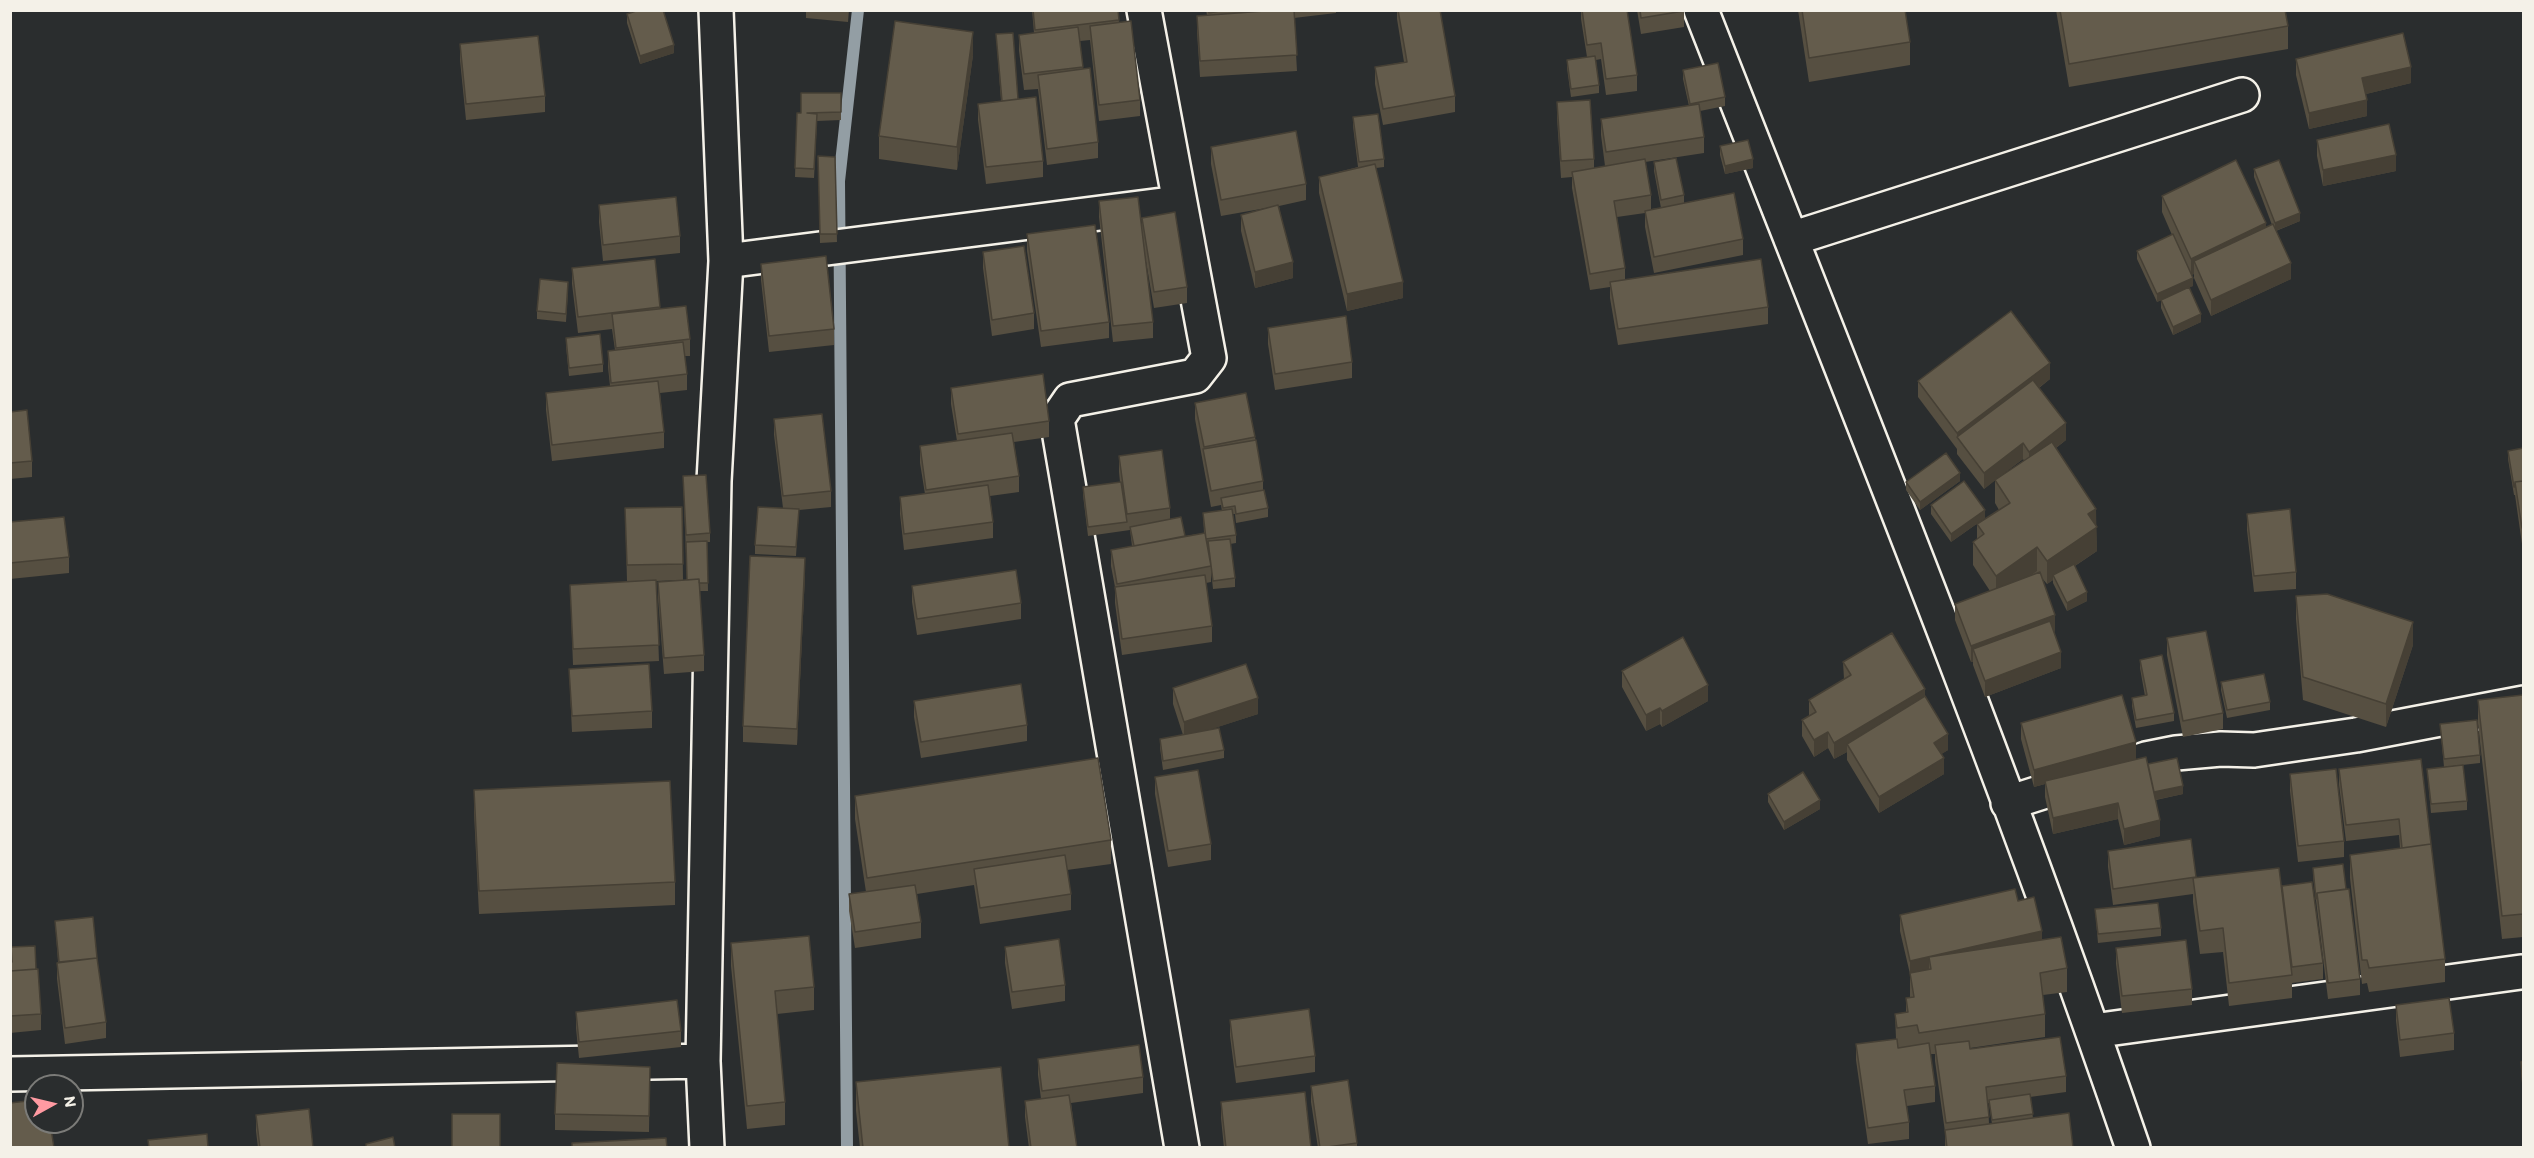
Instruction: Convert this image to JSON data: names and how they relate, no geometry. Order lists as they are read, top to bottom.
{
  "north": "right"
}
